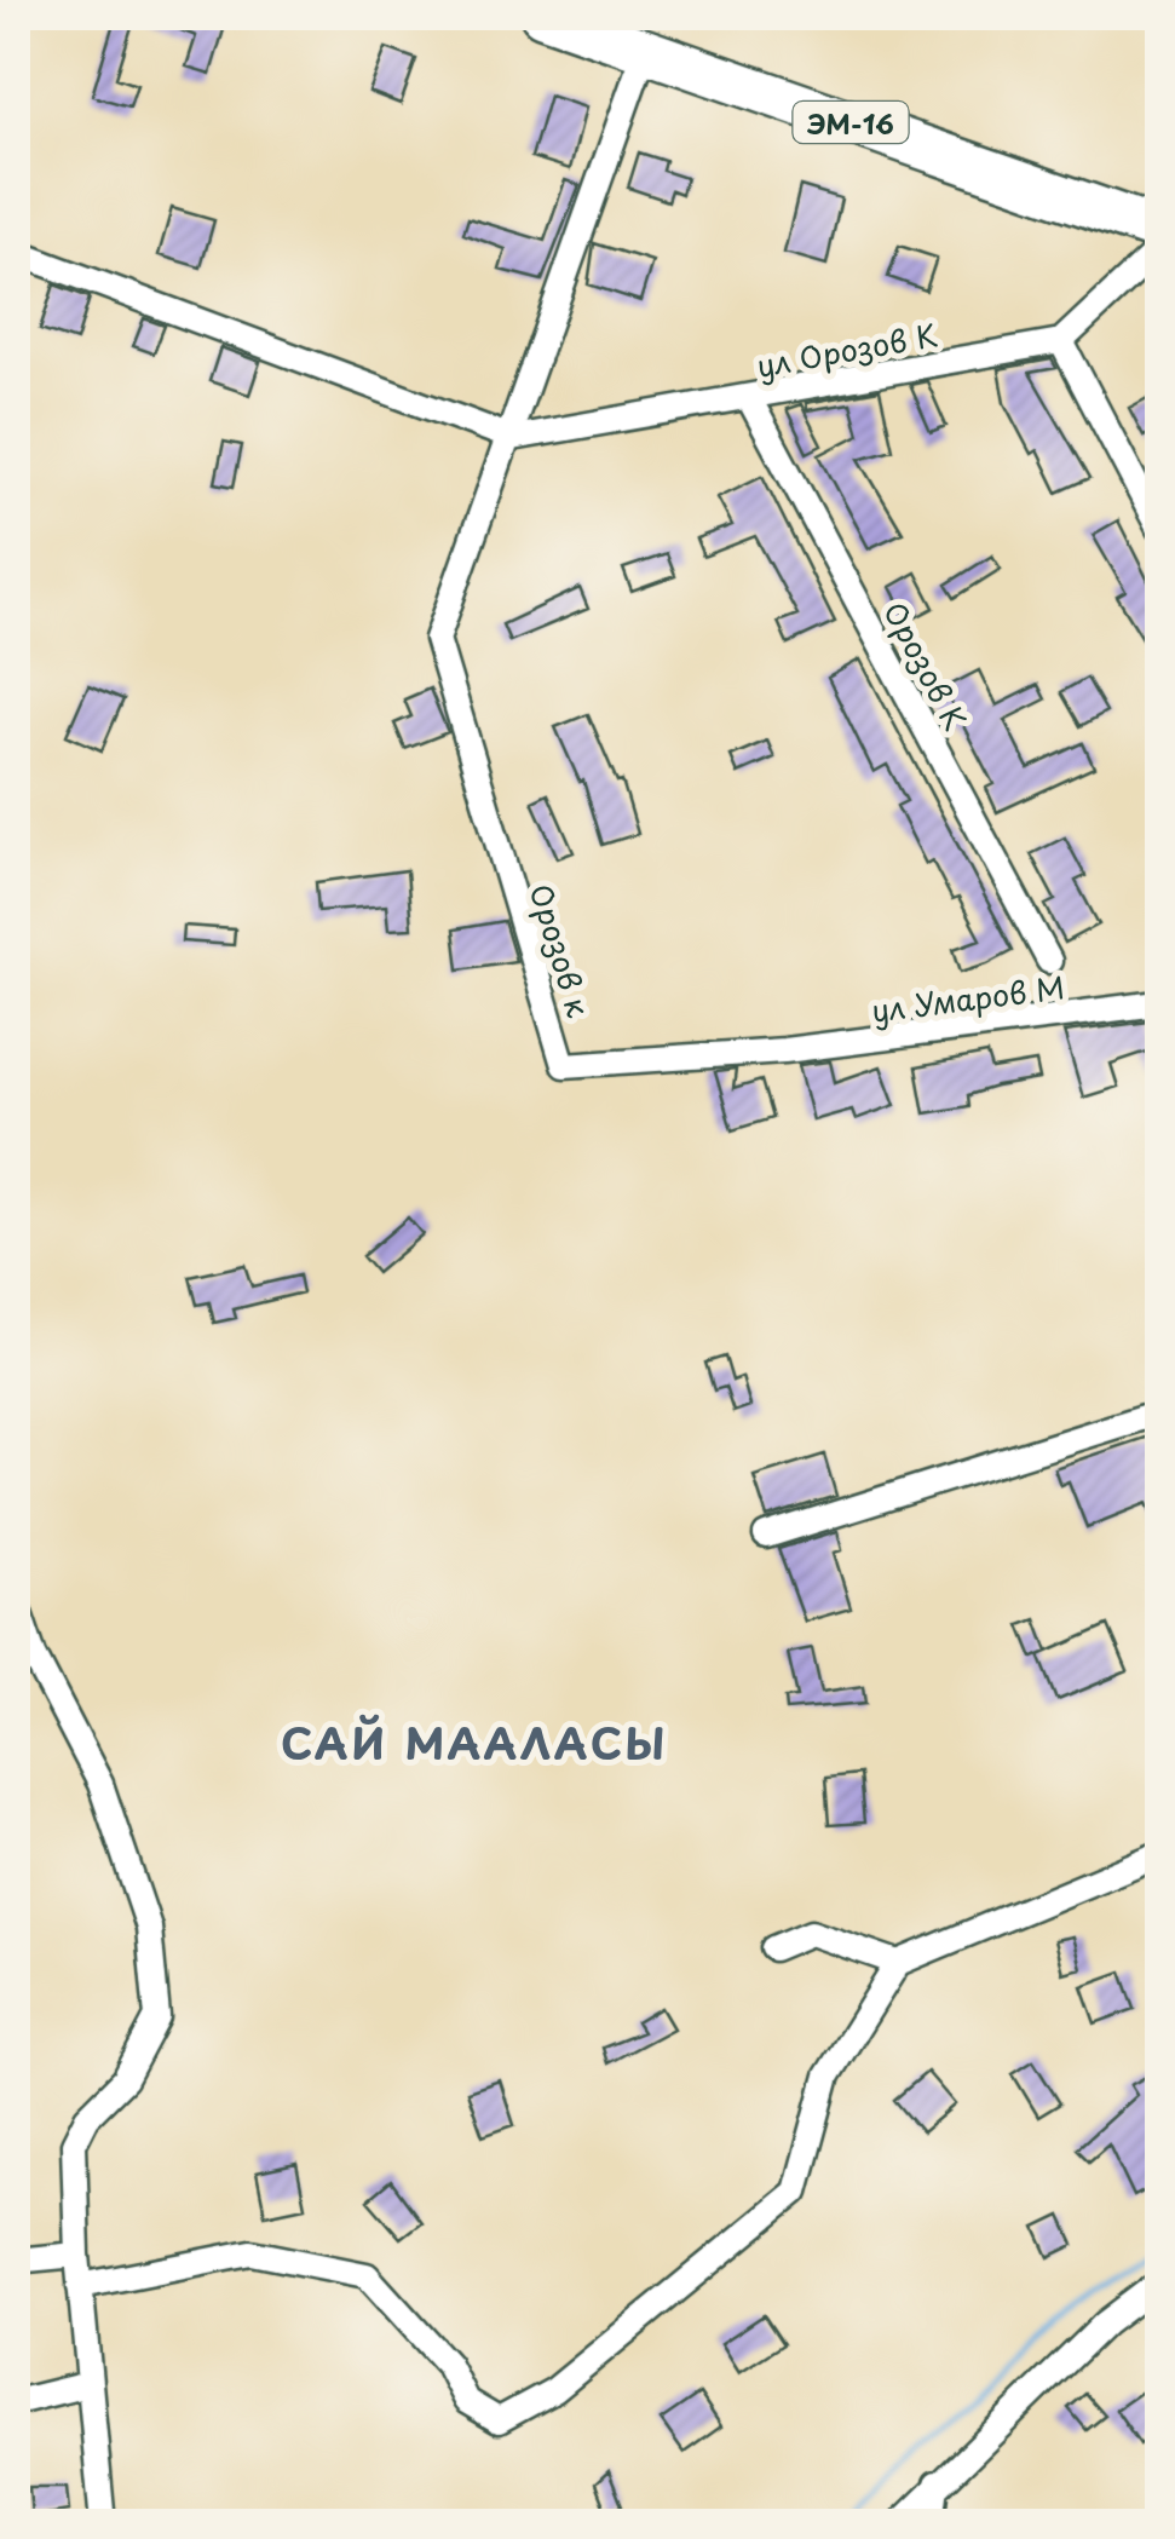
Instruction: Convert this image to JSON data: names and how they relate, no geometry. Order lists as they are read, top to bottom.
{
  "streets": {
    "highway": ["ЭМ-16"],
    "street": [
      "ул Орозов К",
      "Орозов К",
      "Орозов к",
      "ул Умаров М"
    ]
  },
  "crossings": [
    ["ул Орозов К", "Орозов К"],
    ["ул Орозов К", "Орозов к"],
    ["Орозов к", "ул Умаров М"]
  ],
  "districts": ["САЙ МААЛАСЫ"]
}
